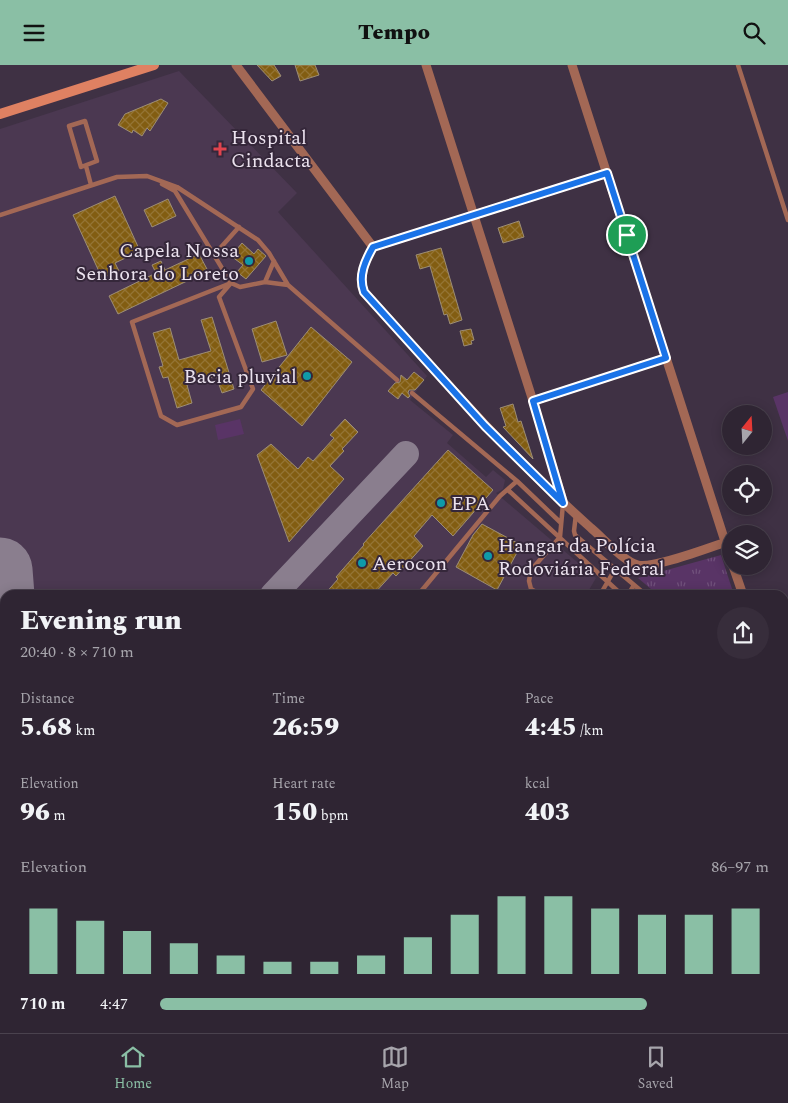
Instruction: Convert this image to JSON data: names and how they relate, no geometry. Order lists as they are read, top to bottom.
{
  "places": {
    "health": ["Hospital Cindacta"],
    "other": [
      "Capela Nossa Senhora do Loreto",
      "Bacia pluvial",
      "EPA",
      "Hangar da Polícia Rodoviária Federal",
      "Aerocon"
    ]
  },
  "north": "top",
  "page": {
    "header": "Tempo",
    "heading": ["Evening run", "20:40 · 8 × 710 m"],
    "stats": [
      ["Distance", "5.68 km"],
      ["Time", "26:59"],
      ["Pace", "4:45 /km"],
      ["Elevation", "96 m"],
      ["Heart rate", "150 bpm"],
      ["kcal", "403"]
    ],
    "chart": ["Elevation", "86–97 m"],
    "list": [
      {
        "name": "710 m",
        "note": "4:47"
      }
    ],
    "tabs": ["Home", "Map", "Saved"]
  }
}
